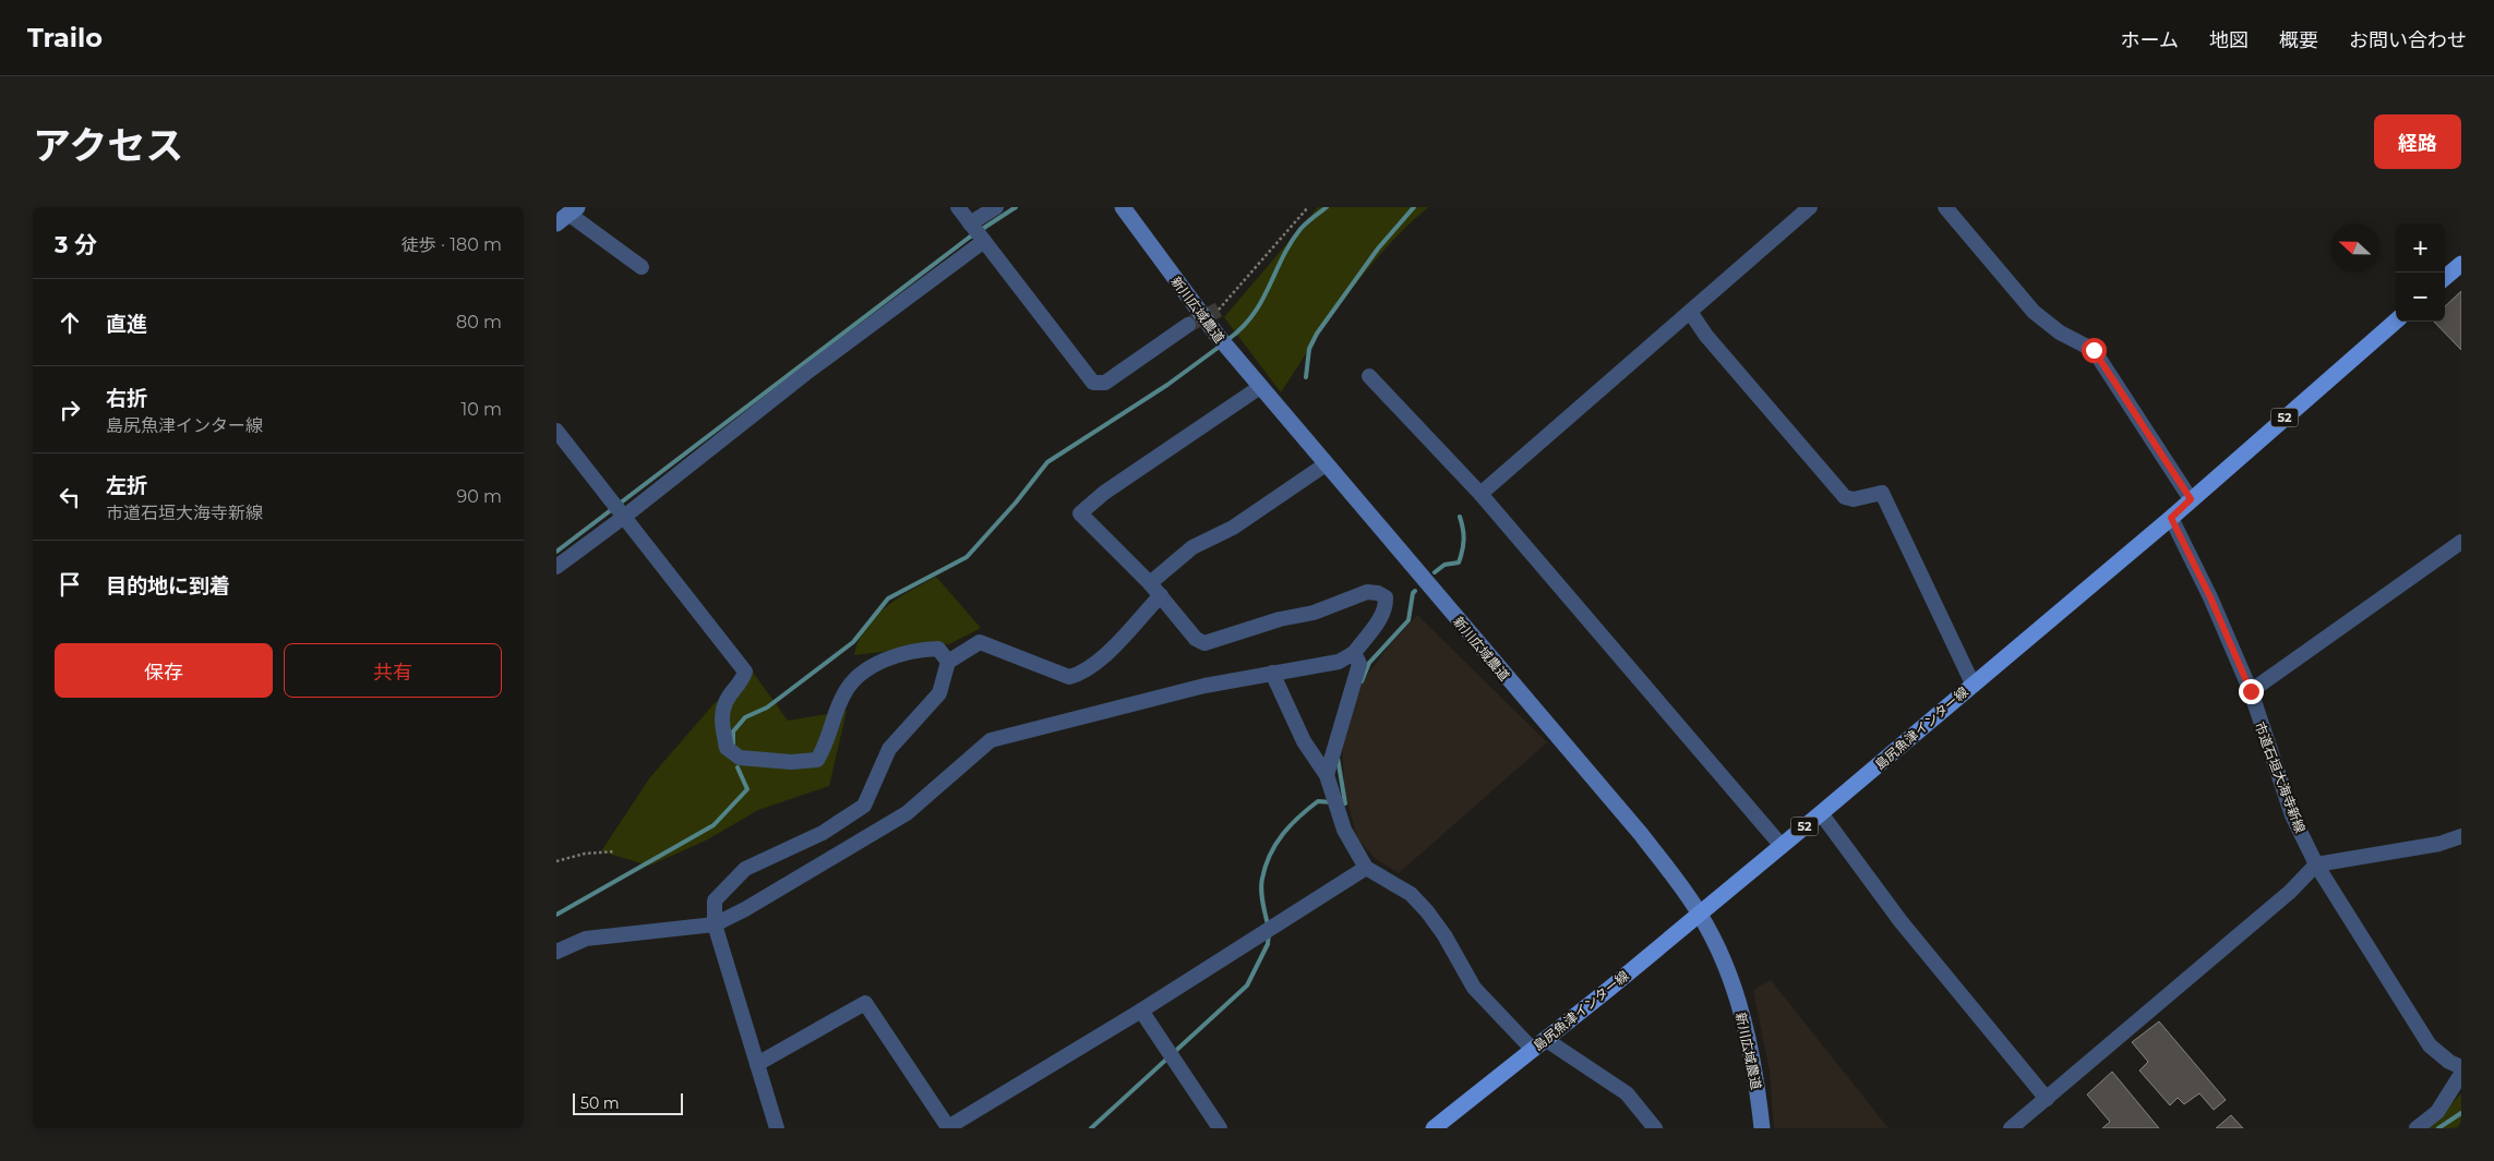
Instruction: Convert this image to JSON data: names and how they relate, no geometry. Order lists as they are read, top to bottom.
{
  "streets": {
    "main road": ["52", "島尻魚津インター線"],
    "street": ["新川広域農道", "市道石垣大海寺新線"]
  },
  "crossings": [
    ["新川広域農道", "島尻魚津インター線"],
    ["島尻魚津インター線", "市道石垣大海寺新線"]
  ],
  "scale_bar": "50 m",
  "north": "left",
  "page": {
    "header": "Trailo",
    "nav": [
      "ホーム",
      "地図",
      "概要",
      "お問い合わせ"
    ],
    "title": "アクセス",
    "buttons": [
      "経路",
      ["保存", "共有"]
    ],
    "heading": ["3 分", "徒歩 · 180 m"],
    "map_buttons": ["+", "−"],
    "list": [
      ["直進", "80 m"],
      ["右折", "島尻魚津インター線", "10 m"],
      ["左折", "市道石垣大海寺新線", "90 m"],
      "目的地に到着"
    ],
    "scale": "50 m"
  }
}
